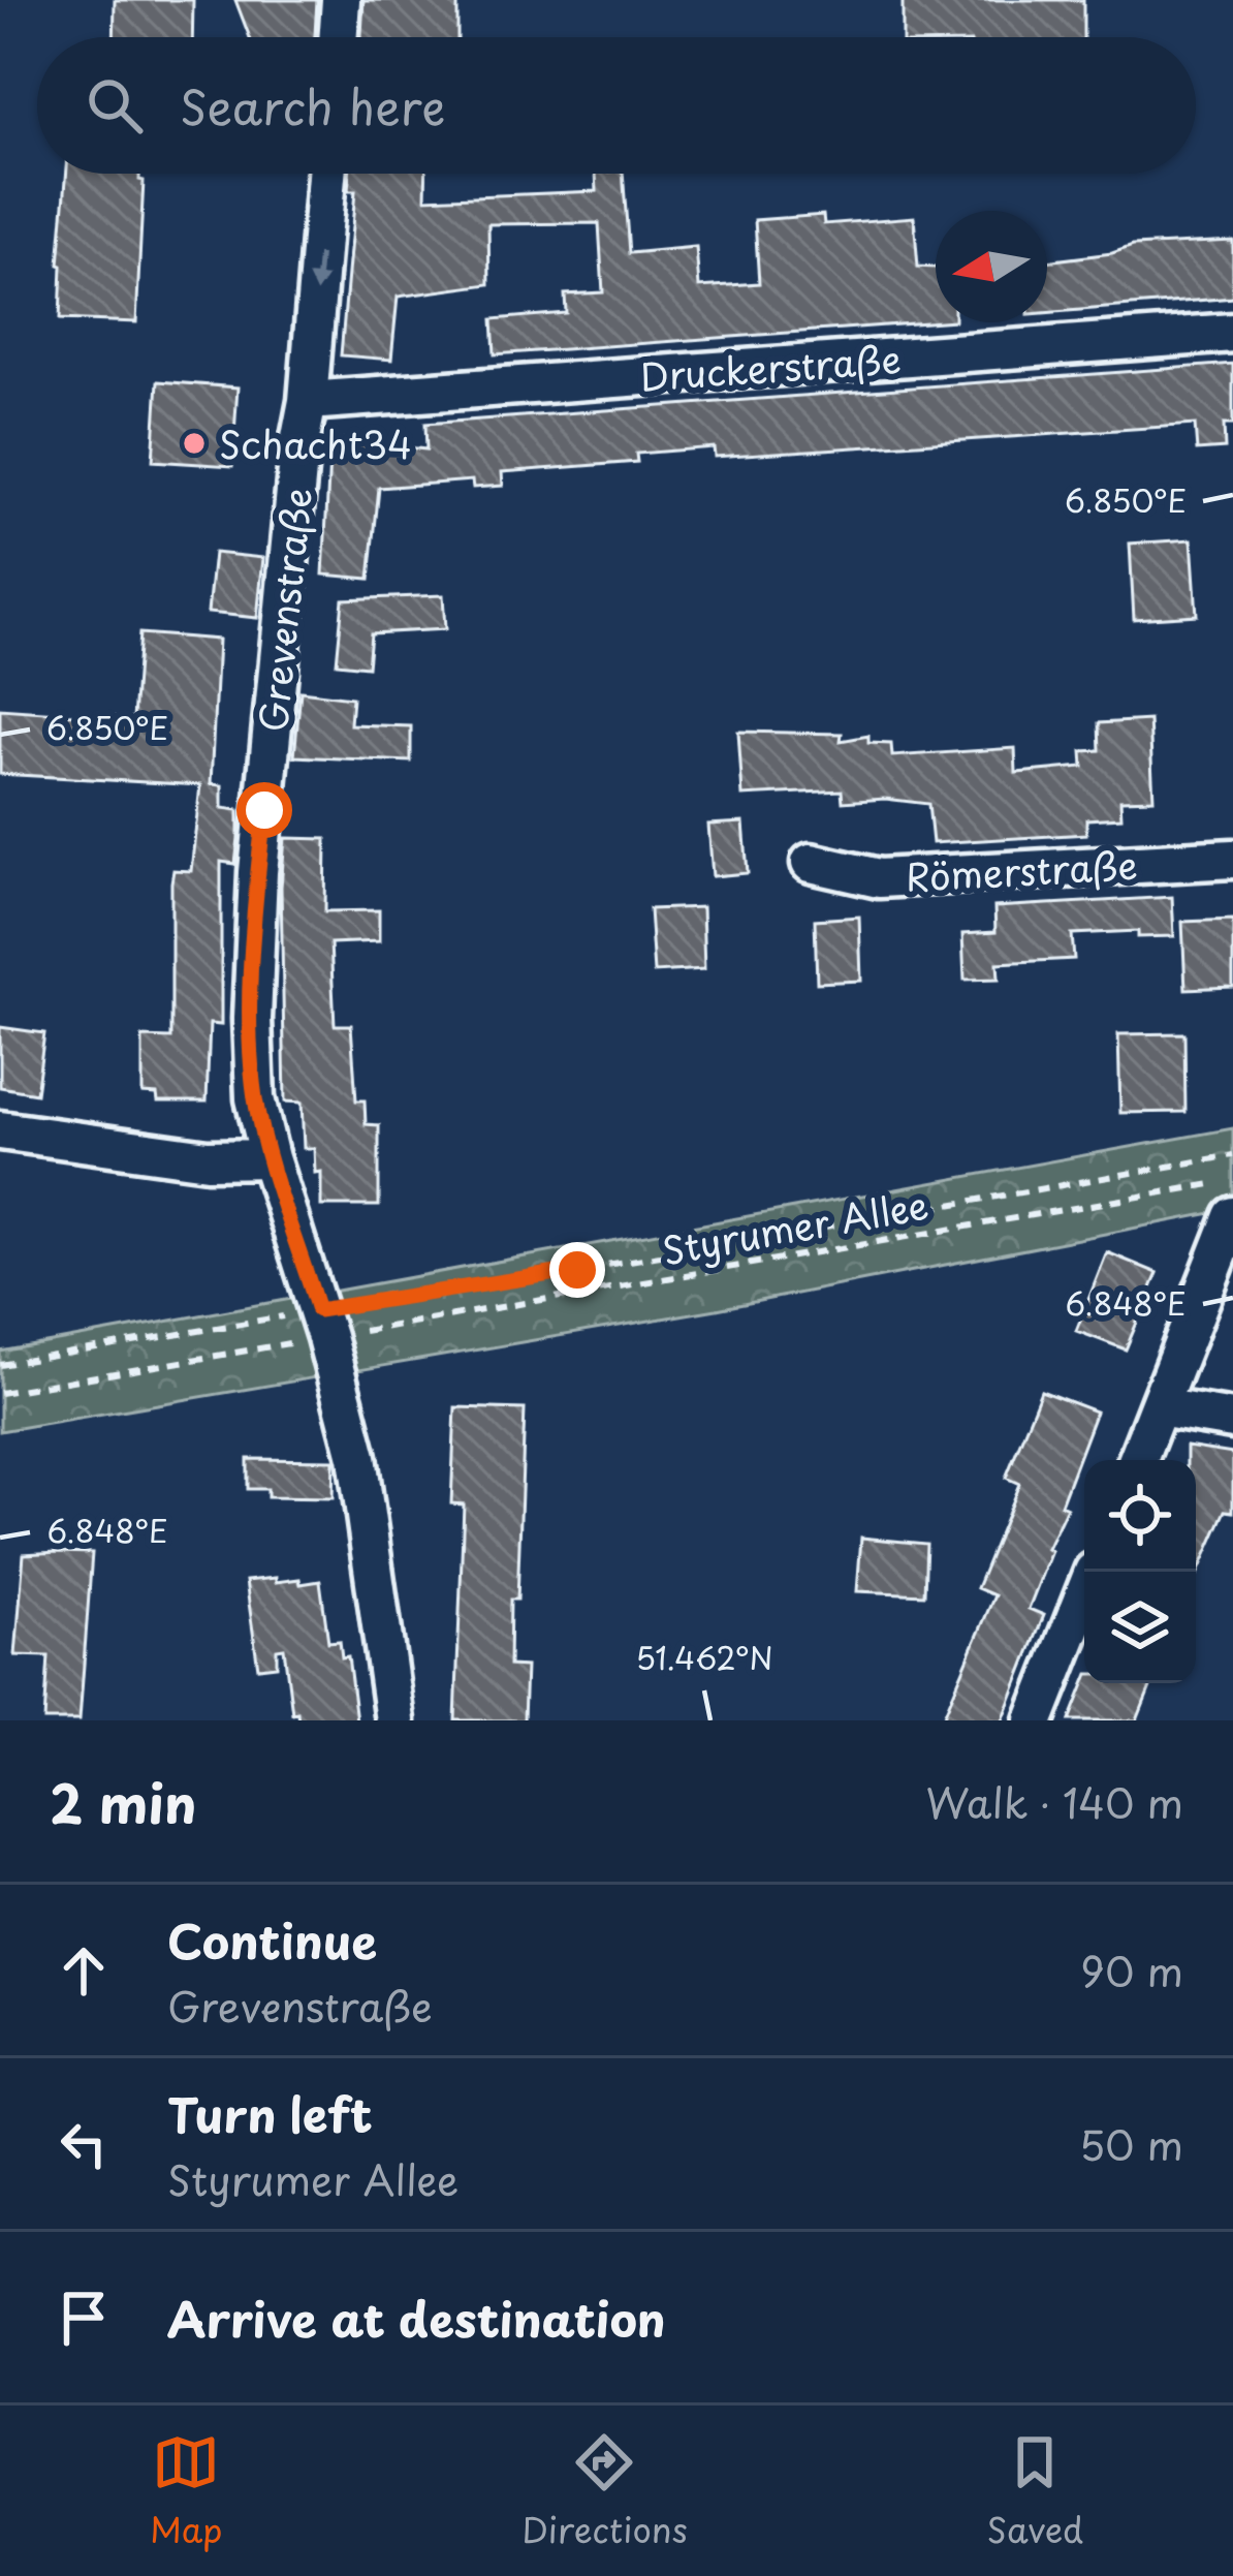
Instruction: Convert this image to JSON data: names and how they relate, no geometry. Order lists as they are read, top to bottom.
{
  "streets": {
    "street": ["Druckerstraße", "Grevenstraße", "Römerstraße"],
    "path": ["Styrumer Allee"]
  },
  "crossings": [
    ["Druckerstraße", "Grevenstraße"],
    ["Grevenstraße", "Styrumer Allee"]
  ],
  "places": ["Schacht34"],
  "north": "left",
  "page": {
    "search": "Search here",
    "heading": ["2 min", "Walk · 140 m"],
    "list": [
      ["Continue", "Grevenstraße", "90 m"],
      ["Turn left", "Styrumer Allee", "50 m"],
      "Arrive at destination"
    ],
    "nav": ["Map", "Directions", "Saved"]
  },
  "coordinates": ["6.850°E", "6.848°E", "51.462°N"]
}
